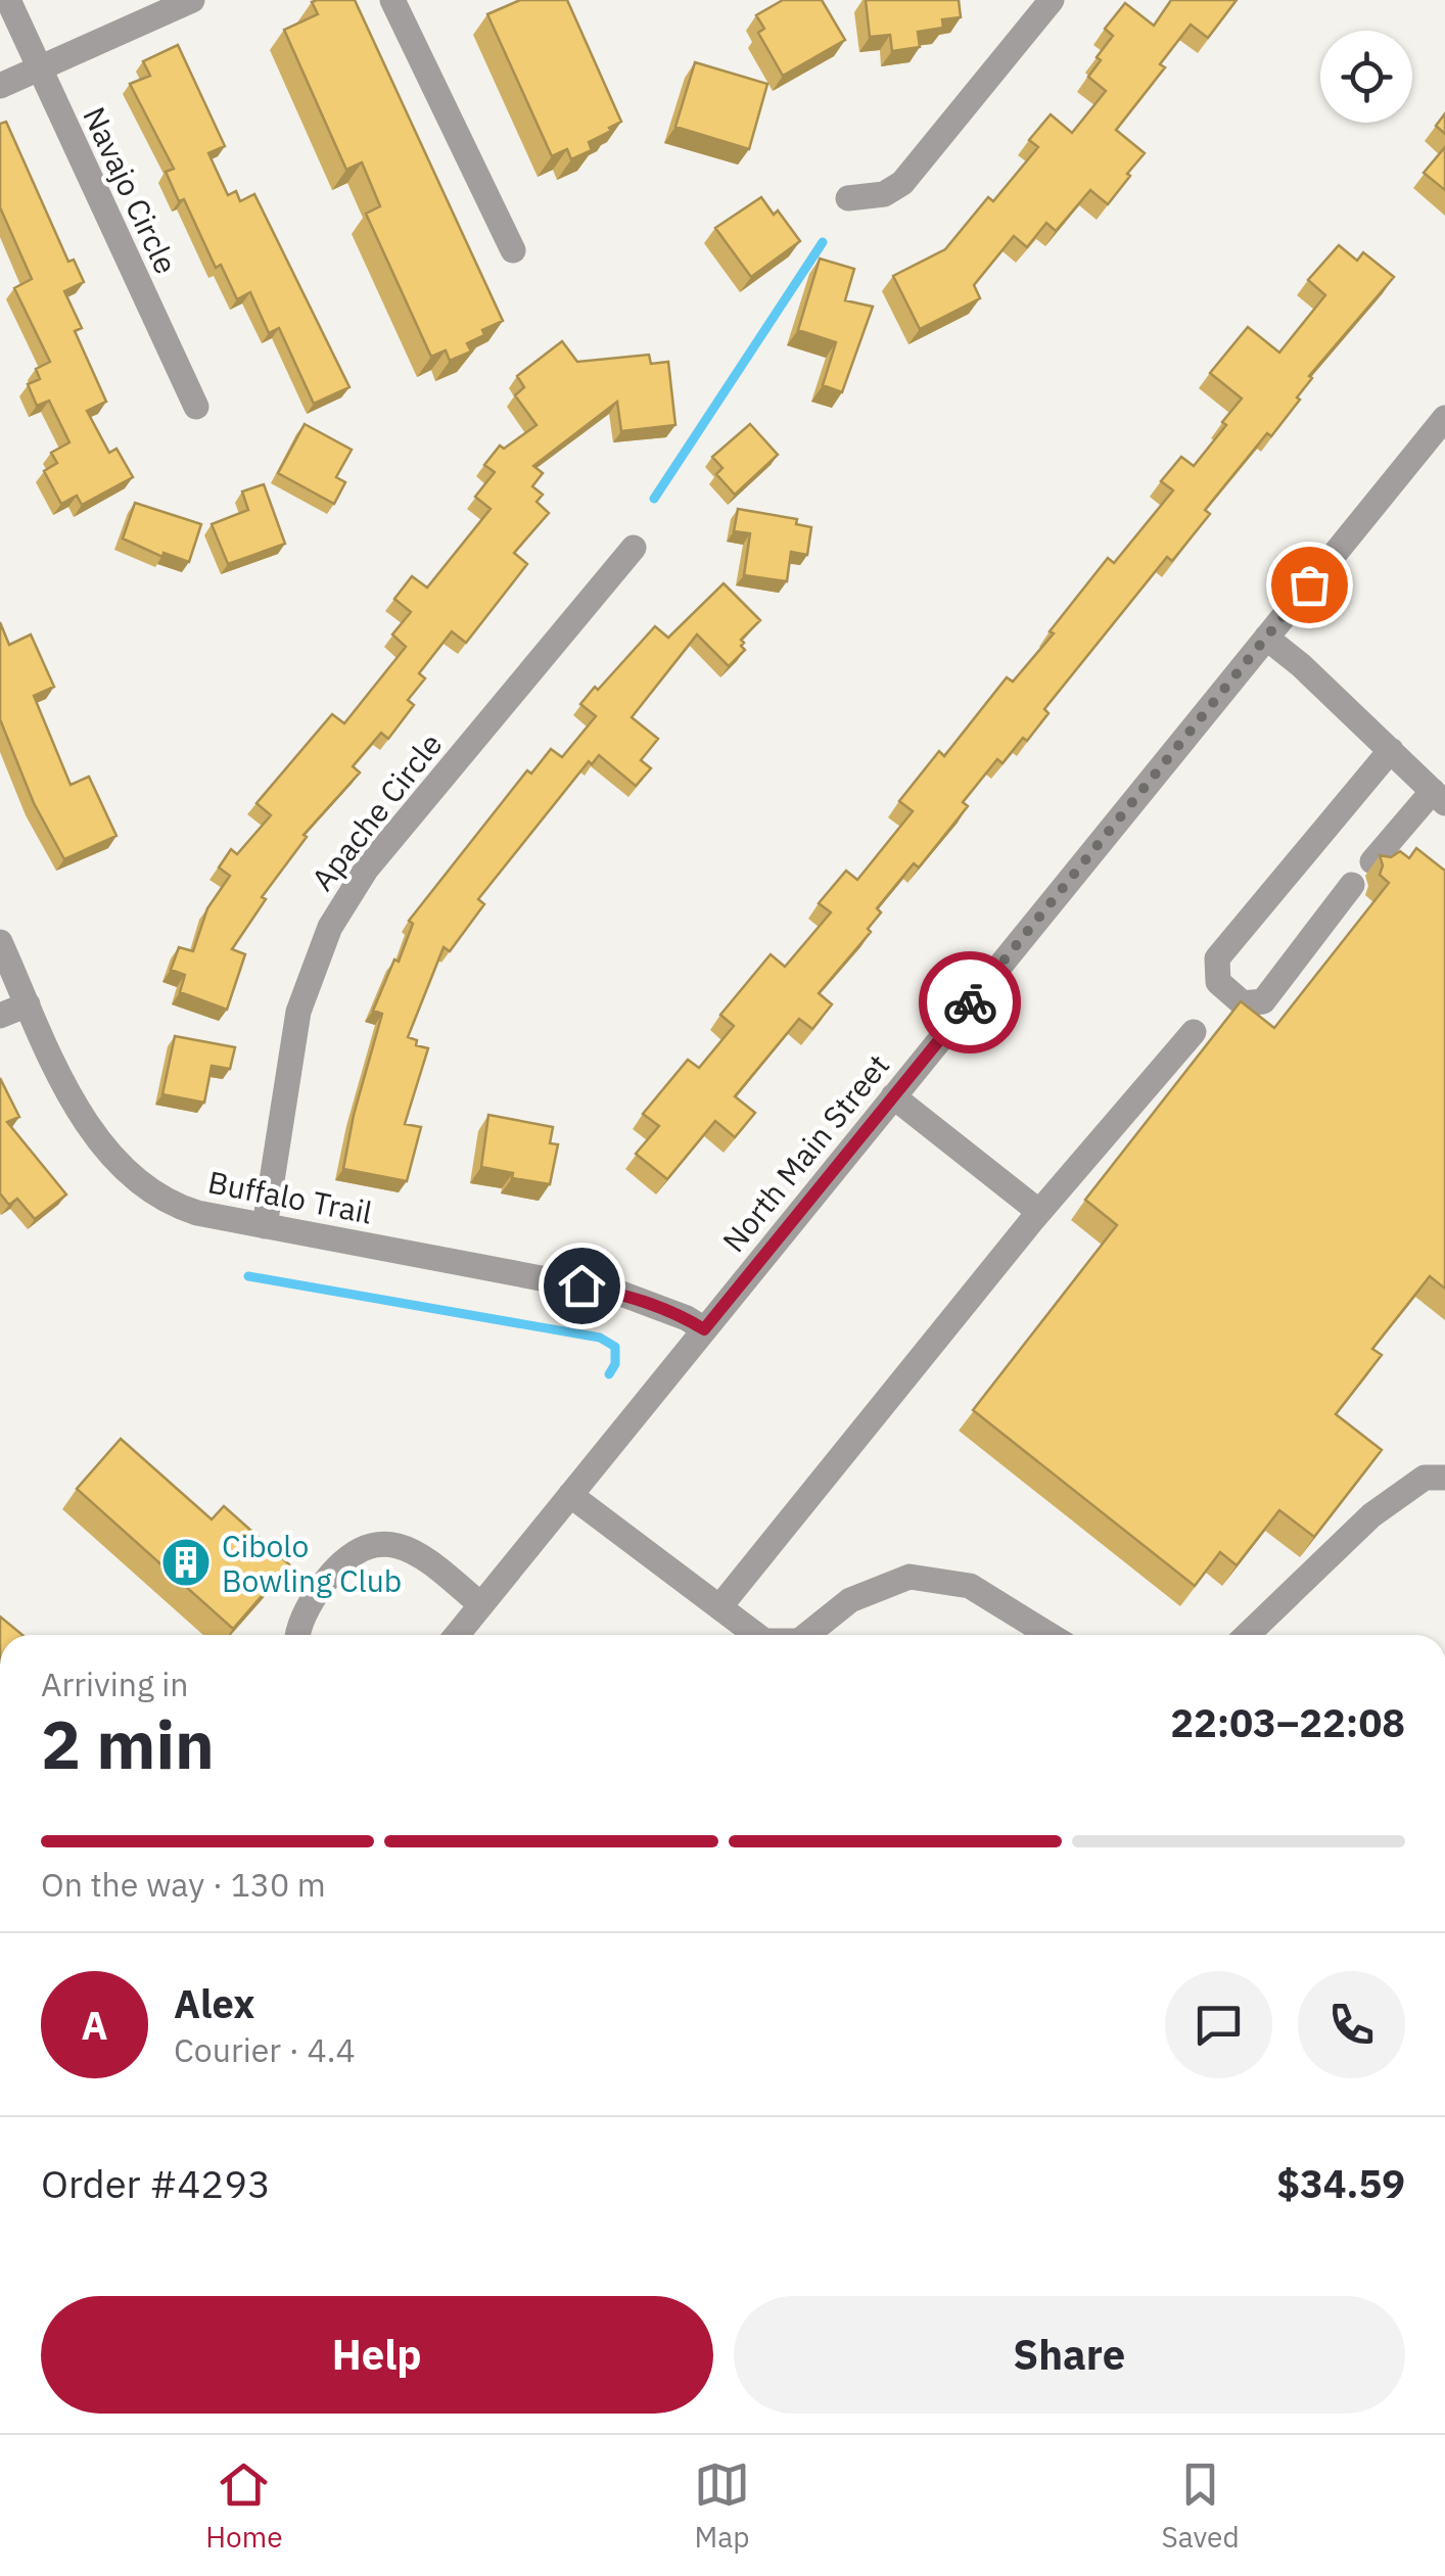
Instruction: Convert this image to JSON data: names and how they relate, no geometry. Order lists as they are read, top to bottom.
{
  "streets": {
    "street": [
      "Navajo Circle",
      "Apache Circle",
      "North Main Street",
      "Buffalo Trail"
    ]
  },
  "crossings": [
    ["Apache Circle", "Buffalo Trail"],
    ["North Main Street", "Buffalo Trail"]
  ],
  "places": {
    "building": ["Cibolo Bowling Club"]
  },
  "page": {
    "heading": ["2 min", "Arriving in", "22:03–22:08"],
    "panel": [
      "Alex",
      "Courier · 4.4",
      "Order #4293",
      "$34.59"
    ],
    "bar": "On the way · 130 m",
    "round": "A",
    "buttons": ["Help", "Share"],
    "tabs": ["Home", "Map", "Saved"]
  }
}
